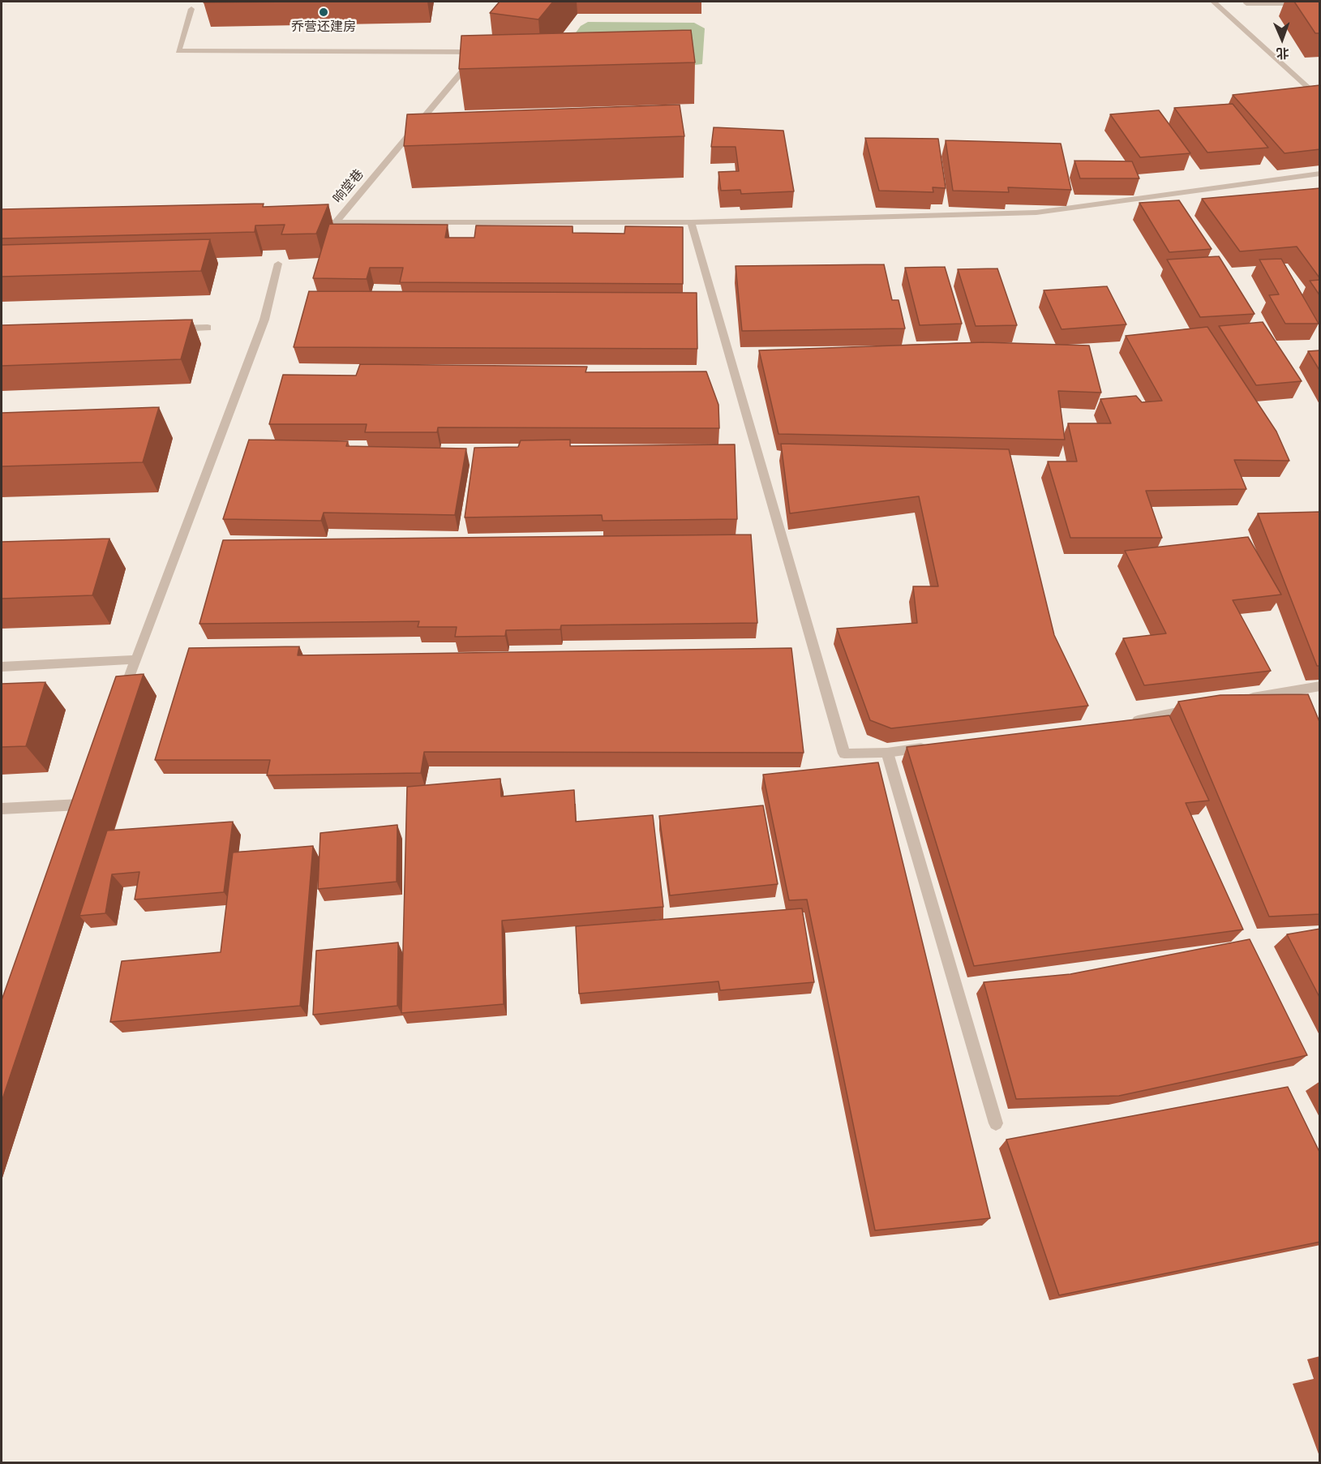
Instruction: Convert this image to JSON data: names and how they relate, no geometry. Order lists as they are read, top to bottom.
{
  "streets": {
    "street": ["响堂巷"]
  },
  "places": ["乔营还建房"],
  "north": "bottom"
}
